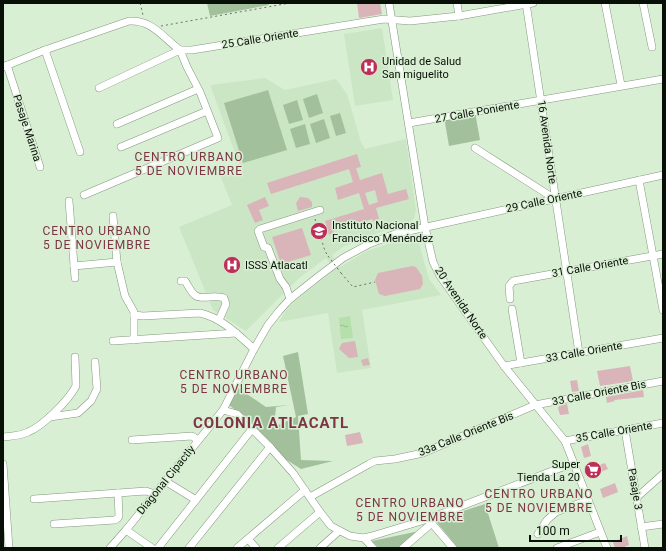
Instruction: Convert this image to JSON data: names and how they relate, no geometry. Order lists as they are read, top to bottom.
{
  "streets": {
    "street": [
      "25 Calle Oriente",
      "27 Calle Poniente",
      "Pasaje Marina",
      "16 Avenida Norte",
      "29 Calle Oriente",
      "31 Calle Oriente",
      "20 Avenida Norte",
      "33 Calle Oriente",
      "33 Calle Oriente Bis",
      "35 Calle Oriente",
      "33a Calle Oriente Bis",
      "Diagonal Cipactly",
      "Pasaje 3"
    ]
  },
  "crossings": [
    ["25 Calle Oriente", "16 Avenida Norte"],
    ["25 Calle Oriente", "20 Avenida Norte"],
    ["27 Calle Poniente", "16 Avenida Norte"],
    ["27 Calle Poniente", "20 Avenida Norte"],
    ["16 Avenida Norte", "29 Calle Oriente"],
    ["16 Avenida Norte", "31 Calle Oriente"],
    ["16 Avenida Norte", "33 Calle Oriente"],
    ["29 Calle Oriente", "20 Avenida Norte"],
    ["29 Calle Oriente", "Diagonal Cipactly"],
    ["20 Avenida Norte", "33 Calle Oriente"],
    ["20 Avenida Norte", "33 Calle Oriente Bis"],
    ["20 Avenida Norte", "35 Calle Oriente"],
    ["20 Avenida Norte", "33a Calle Oriente Bis"],
    ["20 Avenida Norte", "Diagonal Cipactly"],
    ["33 Calle Oriente Bis", "33a Calle Oriente Bis"],
    ["35 Calle Oriente", "Pasaje 3"]
  ],
  "districts": [
    "CENTRO URBANO 5 DE NOVIEMBRE",
    "CENTRO URBANO 5 DE NOVIEMBRE",
    "CENTRO URBANO 5 DE NOVIEMBRE",
    "COLONIA ATLACATL",
    "CENTRO URBANO 5 DE NOVIEMBRE",
    "CENTRO URBANO 5 DE NOVIEMBRE"
  ],
  "places": {
    "hospital": ["Unidad de Salud San miguelito", "ISSS Atlacatl"],
    "school or university": ["Instituto Nacional Francisco Menéndez"],
    "supermarket": ["Super Tienda La 20"]
  },
  "scale_bar": "100 m"
}
